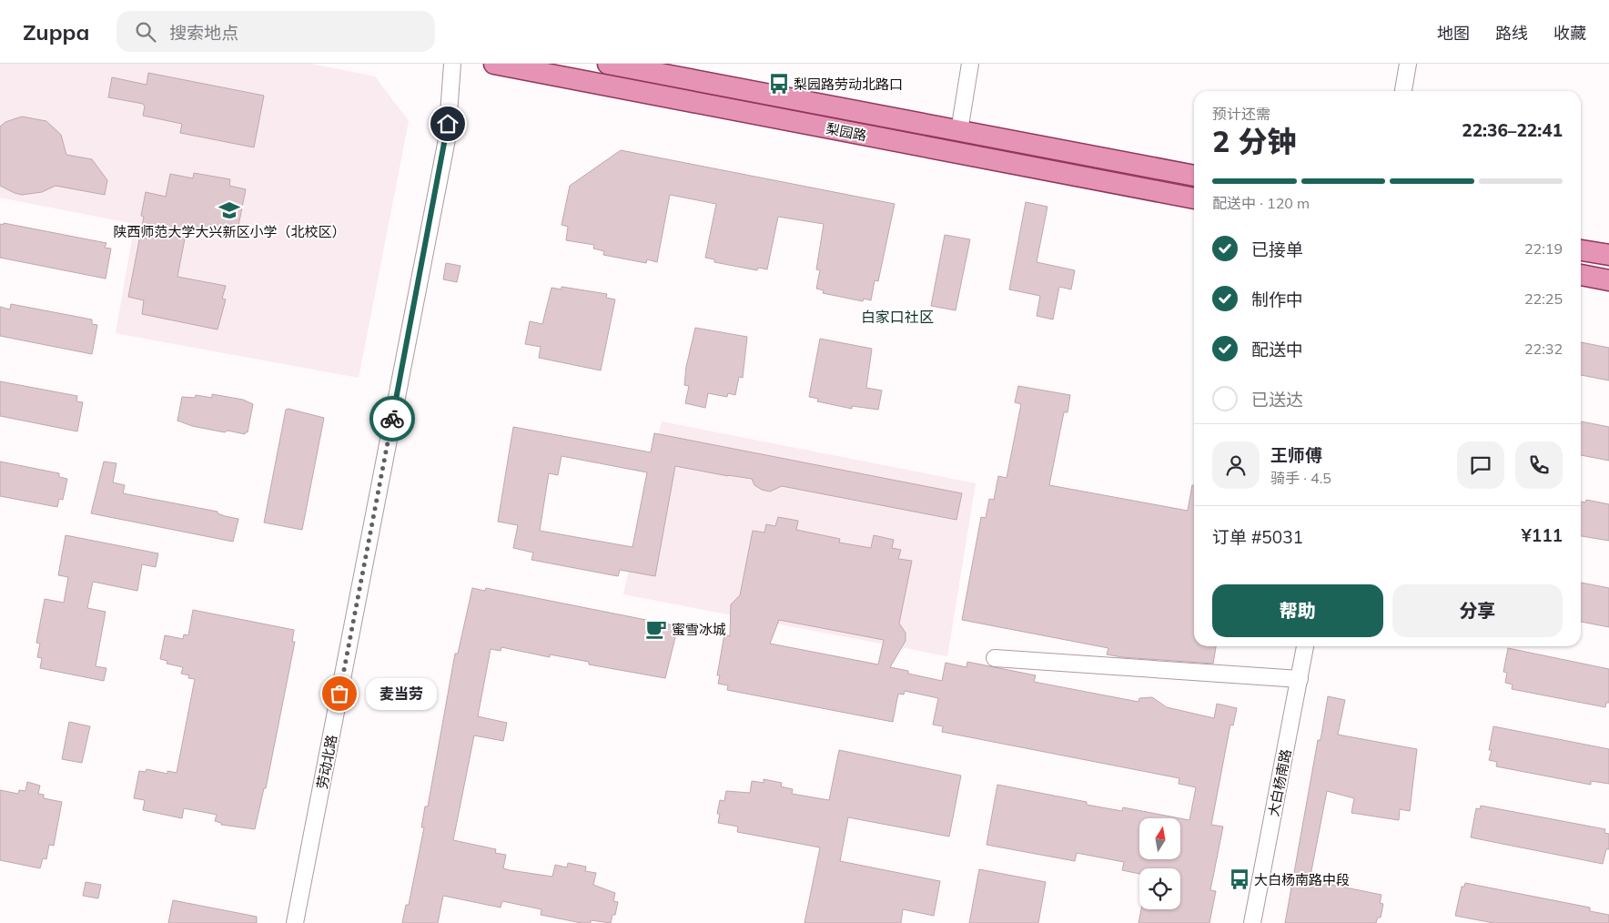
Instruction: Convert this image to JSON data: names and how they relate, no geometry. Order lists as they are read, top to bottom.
{
  "streets": {
    "main road": ["梨园路"],
    "street": ["劳动北路", "大白杨南路"]
  },
  "districts": ["白家口社区"],
  "places": {
    "bus stop": ["梨园路劳动北路口", "大白杨南路中段"],
    "school or university": ["陕西师范大学大兴新区小学（北校区）"],
    "cafe": ["蜜雪冰城"],
    "other": ["麦当劳"]
  },
  "north": "top",
  "page": {
    "header": "Zuppa",
    "search": "搜索地点",
    "nav": ["地图", "路线", "收藏"],
    "heading": ["2 分钟", "预计还需", "22:36–22:41"],
    "panel": [
      "王师傅",
      "骑手 · 4.5",
      "订单 #5031",
      "¥111"
    ],
    "bar": "配送中 · 120 m",
    "list": [
      ["已接单", "22:19"],
      ["制作中", "22:25"],
      ["配送中", "22:32"],
      "已送达"
    ],
    "buttons": ["帮助", "分享"],
    "bubble": "麦当劳"
  }
}
